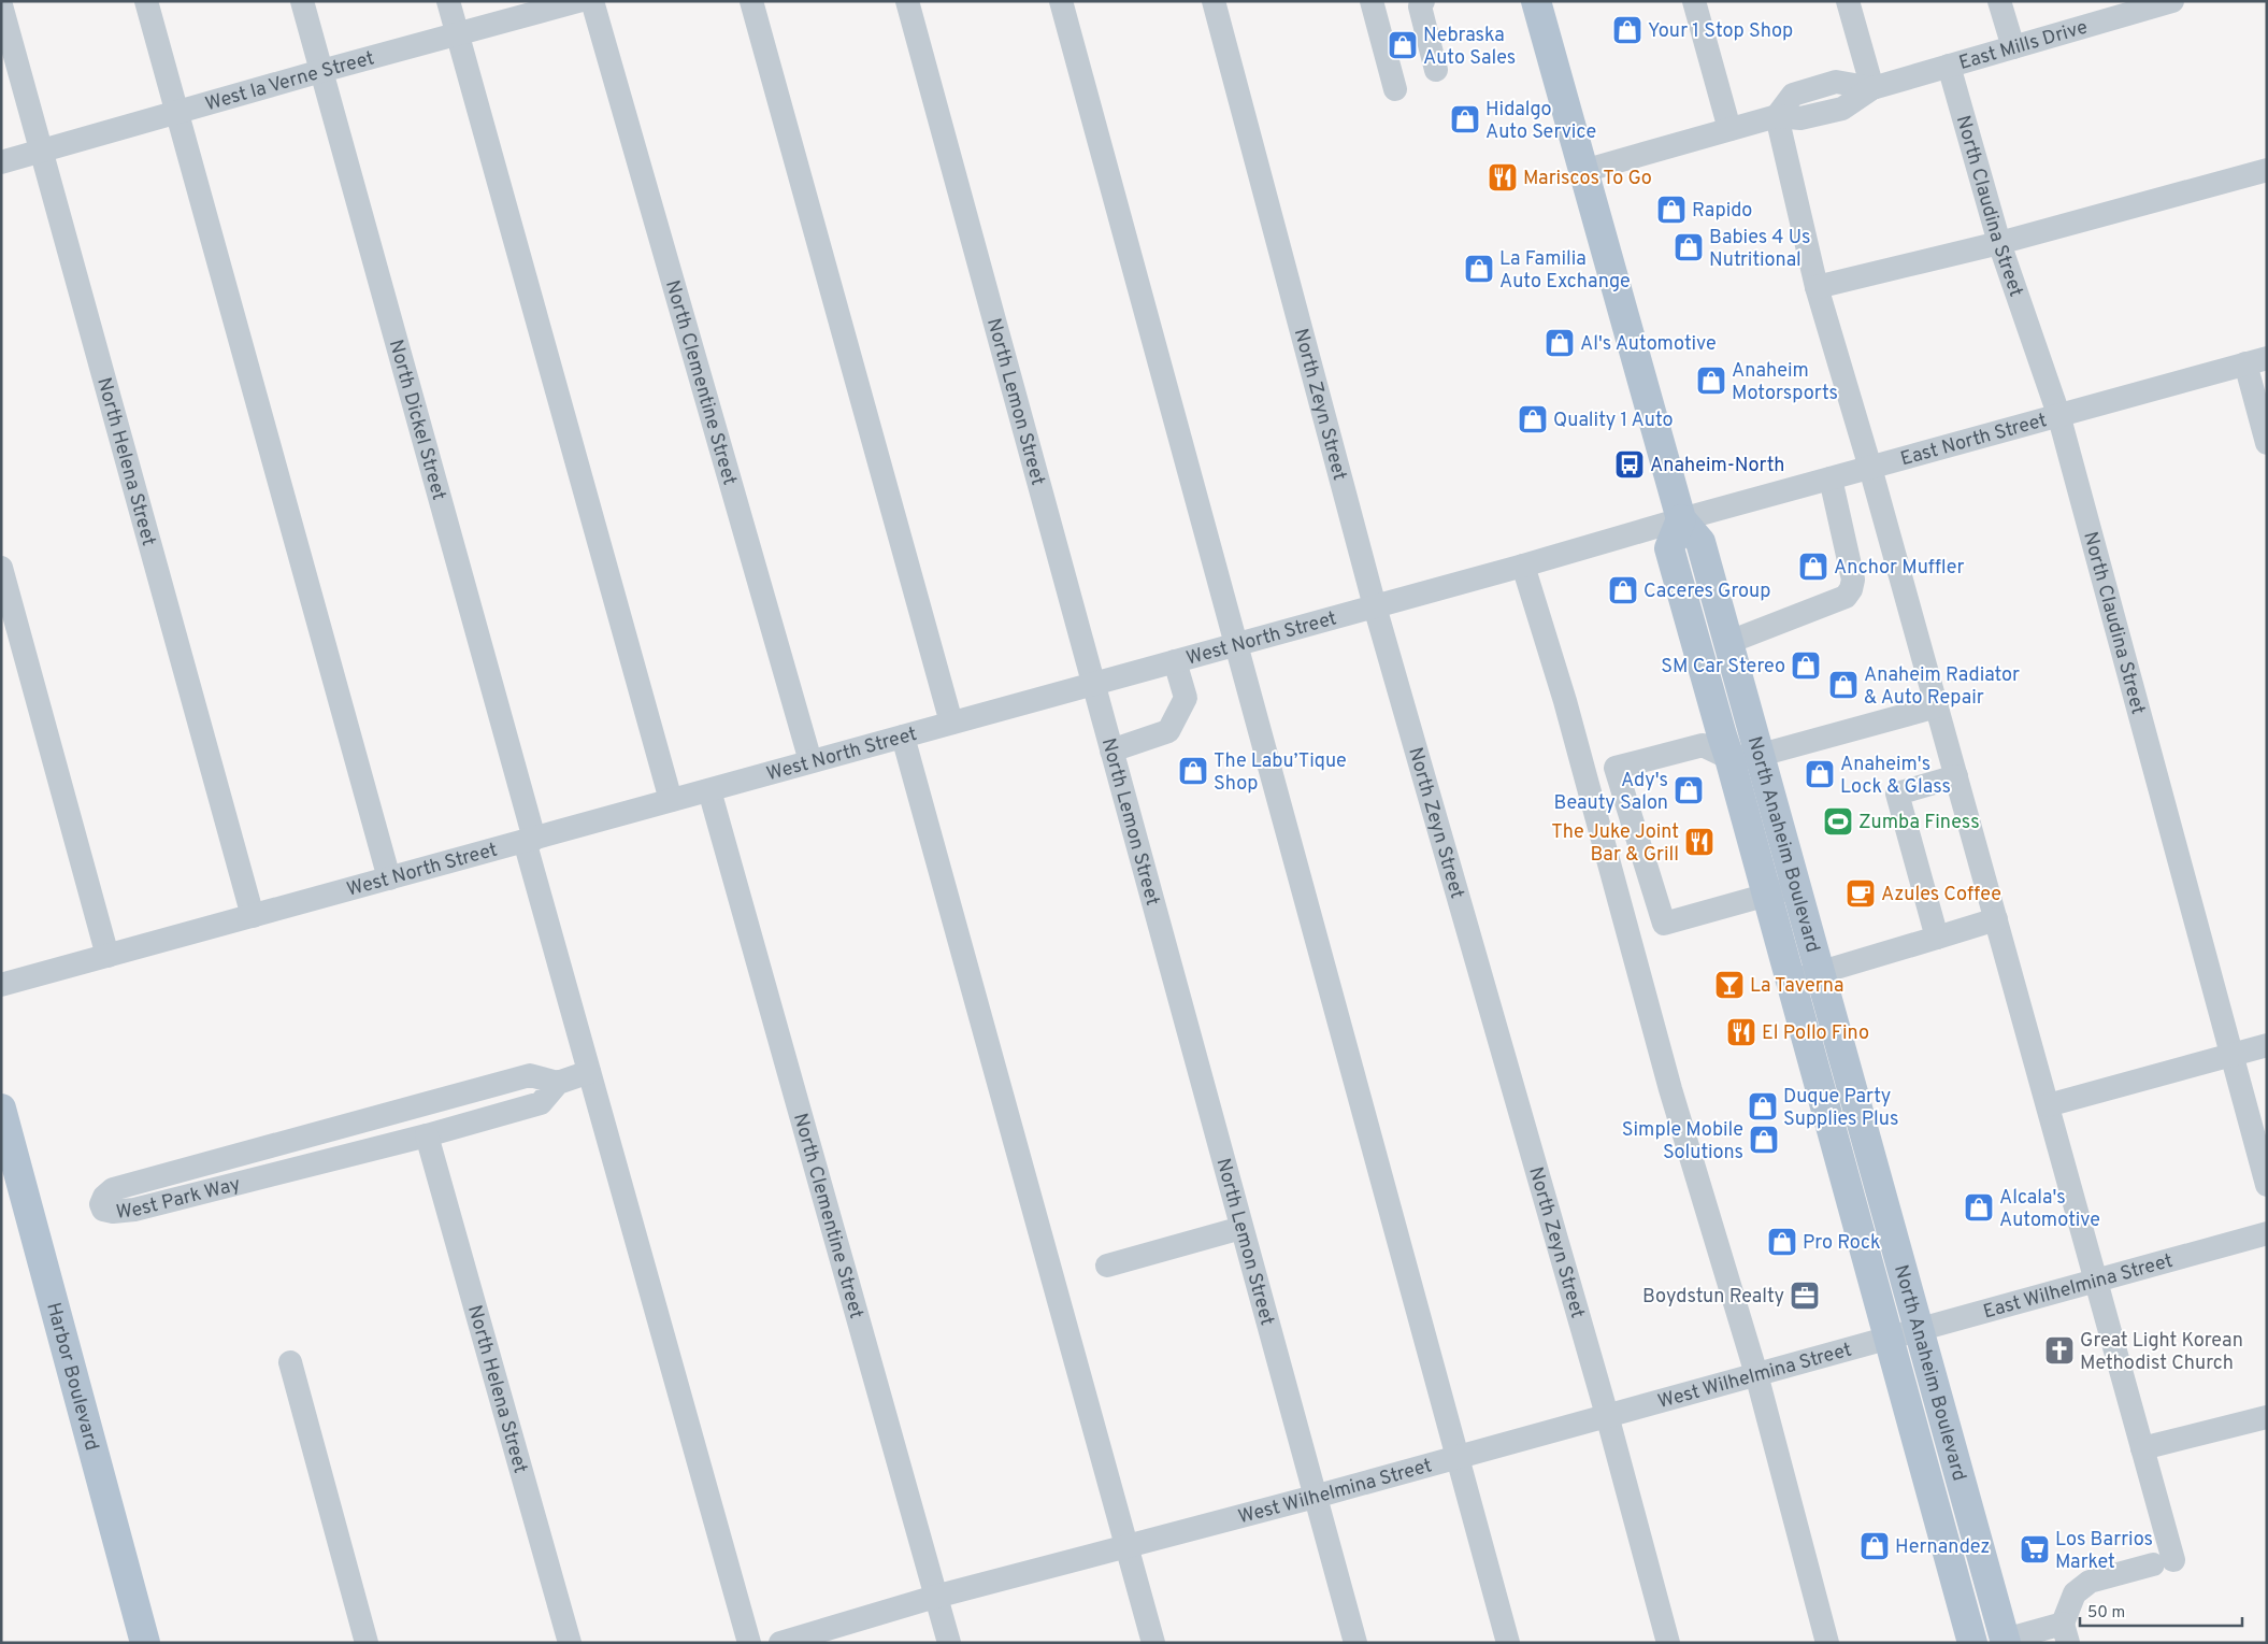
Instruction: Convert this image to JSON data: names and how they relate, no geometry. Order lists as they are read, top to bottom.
{
  "streets": {
    "main road": ["North Anaheim Boulevard", "Harbor Boulevard"],
    "street": [
      "East Mills Drive",
      "West la Verne Street",
      "North Claudina Street",
      "North Clementine Street",
      "North Lemon Street",
      "North Zeyn Street",
      "North Dickel Street",
      "East North Street",
      "North Helena Street",
      "West North Street",
      "West Park Way",
      "East Wilhelmina Street",
      "West Wilhelmina Street"
    ]
  },
  "crossings": [
    ["East Mills Drive", "North Claudina Street"],
    ["East Mills Drive", "North Anaheim Boulevard"],
    ["West la Verne Street", "North Dickel Street"],
    ["West la Verne Street", "North Helena Street"],
    ["North Claudina Street", "East North Street"],
    ["North Clementine Street", "West North Street"],
    ["North Clementine Street", "West Wilhelmina Street"],
    ["North Lemon Street", "West North Street"],
    ["North Lemon Street", "West Wilhelmina Street"],
    ["North Zeyn Street", "West North Street"],
    ["North Zeyn Street", "West Wilhelmina Street"],
    ["North Dickel Street", "West North Street"],
    ["North Dickel Street", "West Park Way"],
    ["East North Street", "West North Street"],
    ["East North Street", "North Anaheim Boulevard"],
    ["North Helena Street", "West North Street"],
    ["North Helena Street", "West Park Way"],
    ["West North Street", "North Anaheim Boulevard"],
    ["North Anaheim Boulevard", "East Wilhelmina Street"],
    ["North Anaheim Boulevard", "West Wilhelmina Street"],
    ["East Wilhelmina Street", "West Wilhelmina Street"]
  ],
  "places": {
    "shop": [
      "Your 1 Stop Shop",
      "Nebraska Auto Sales",
      "Hidalgo Auto Service",
      "Rapido",
      "Babies 4 Us Nutritional",
      "La Familia Auto Exchange",
      "Al's Automotive",
      "Anaheim Motorsports",
      "Quality 1 Auto",
      "Anchor Muffler",
      "Caceres Group",
      "SM Car Stereo",
      "Anaheim Radiator & Auto Repair",
      "The Labu’Tique Shop",
      "Anaheim's Lock & Glass",
      "Ady's Beauty Salon",
      "Duque Party Supplies Plus",
      "Simple Mobile Solutions",
      "Alcala's Automotive",
      "Pro Rock",
      "Hernandez"
    ],
    "restaurant": ["Mariscos To Go", "The Juke Joint Bar & Grill", "El Pollo Fino"],
    "bus stop": ["Anaheim-North"],
    "sports": ["Zumba Finess"],
    "cafe": ["Azules Coffee"],
    "bar": ["La Taverna"],
    "office": ["Boydstun Realty"],
    "church": ["Great Light Korean Methodist Church"],
    "supermarket": ["Los Barrios Market"]
  },
  "scale_bar": "50 m"
}
